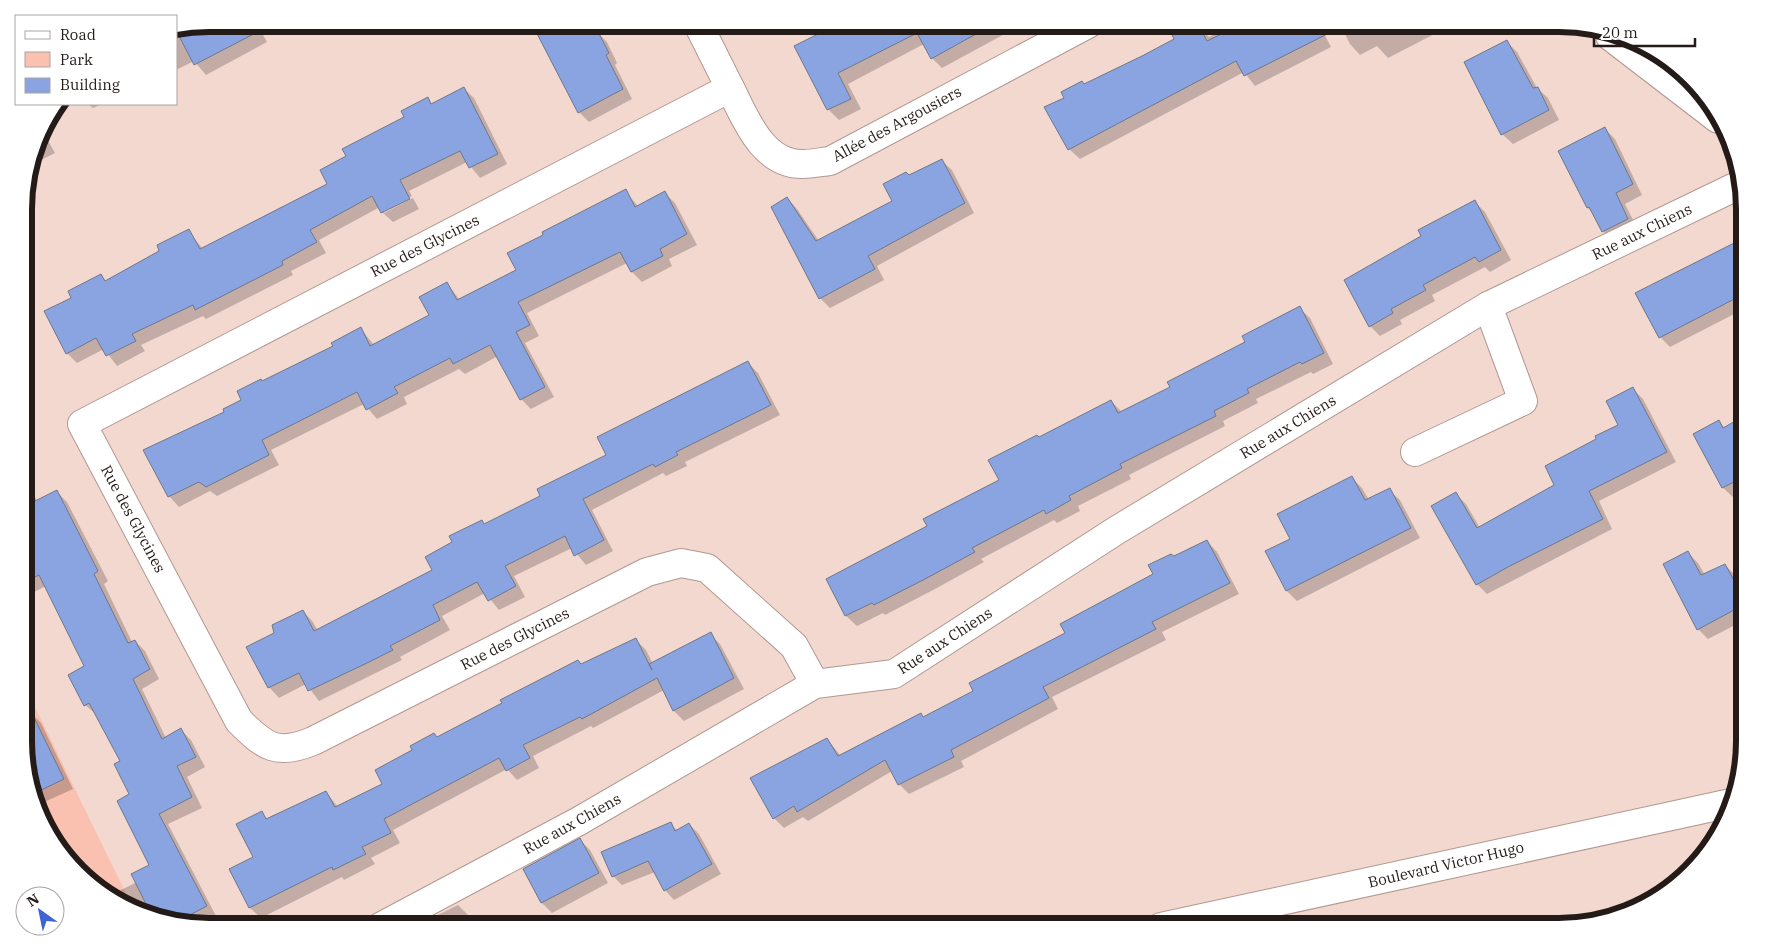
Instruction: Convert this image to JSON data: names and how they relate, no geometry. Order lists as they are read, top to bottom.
{
  "streets": {
    "street": [
      "Allée des Argousiers",
      "Rue aux Chiens",
      "Rue des Glycines",
      "Boulevard Victor Hugo"
    ]
  },
  "crossings": [
    ["Allée des Argousiers", "Rue des Glycines"],
    ["Rue aux Chiens", "Rue des Glycines"]
  ],
  "legend": ["Road", "Park", "Building"],
  "scale_bar": "20 m",
  "north": "top left"
}
